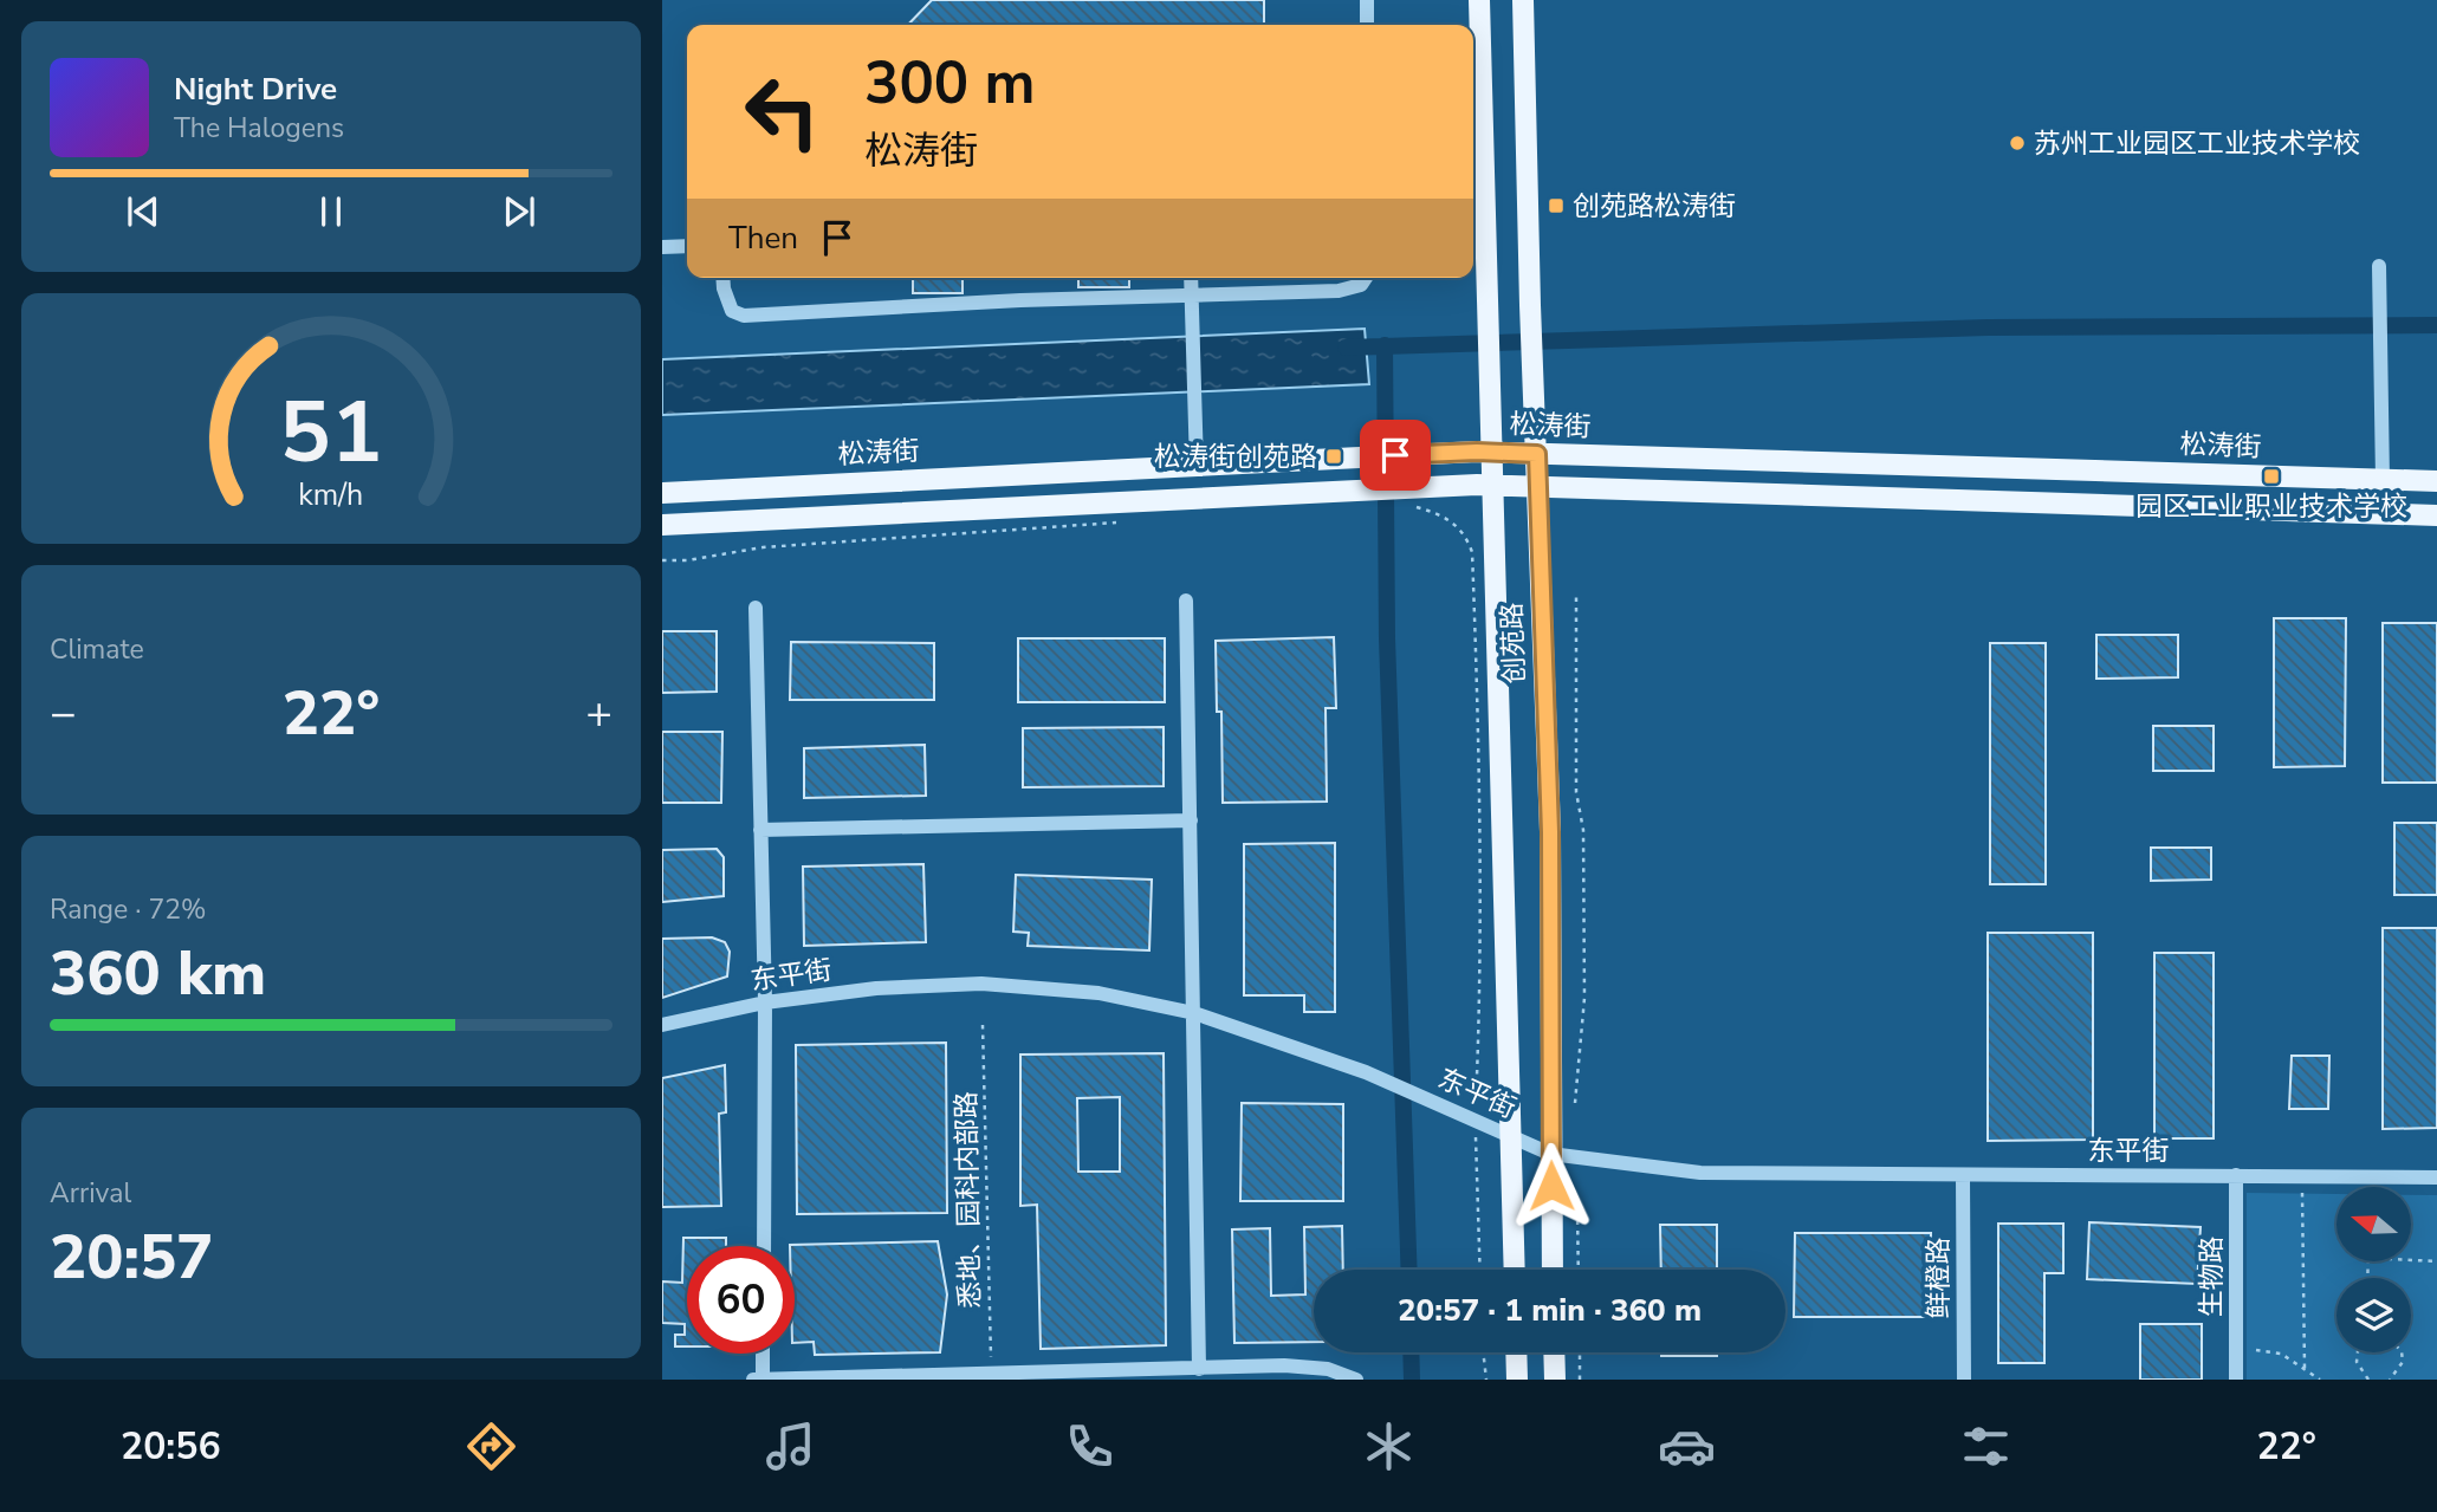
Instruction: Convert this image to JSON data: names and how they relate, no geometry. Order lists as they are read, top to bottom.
{
  "streets": {
    "main road": ["松涛街", "创苑路"],
    "street": ["东平街", "生物路", "鲜橙路"],
    "path": ["悉地、园科内部路"]
  },
  "crossings": [
    ["松涛街", "创苑路"],
    ["创苑路", "东平街"],
    ["东平街", "生物路"],
    ["东平街", "鲜橙路"]
  ],
  "places": {
    "other": ["苏州工业园区工业技术学校"],
    "transit": ["创苑路松涛街", "松涛街创苑路", "园区工业职业技术学校"]
  },
  "north": "left",
  "page": {
    "turn": ["300 m", "松涛街"],
    "song": ["Night Drive", "The Halogens"],
    "then": "Then",
    "tile": [
      "Climate",
      ["Range · 72%", "360 km"],
      ["Arrival", "20:57"]
    ],
    "heat": ["−", "22°", "+"],
    "limit": "60",
    "trip": "20:57 · 1 min · 360 m",
    "tabs": ["20:56", "22°"],
    "gauge": ["51", "km/h"]
  }
}
